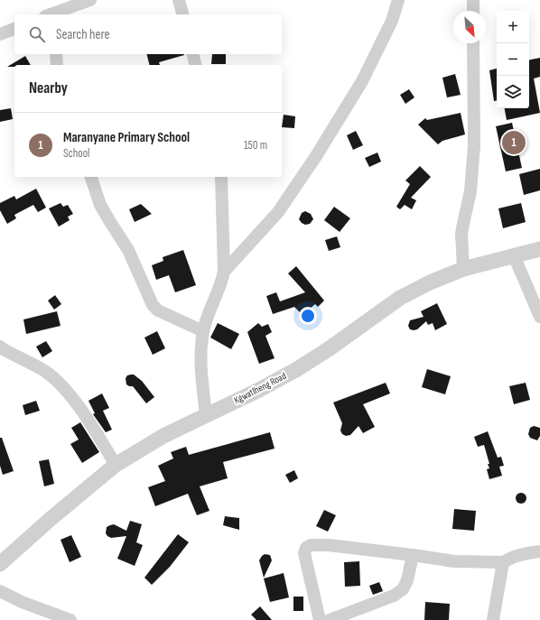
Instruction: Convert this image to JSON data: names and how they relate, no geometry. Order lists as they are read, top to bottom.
{
  "streets": {
    "street": ["Kgwatlheng Road"]
  },
  "north": "bottom right",
  "page": {
    "map_buttons": ["+", "−"],
    "search": "Search here",
    "heading": "Nearby",
    "list": [
      {
        "mark": "1",
        "name": "Maranyane Primary School",
        "note": "School",
        "value": "150 m"
      }
    ],
    "pins": "1"
  }
}
